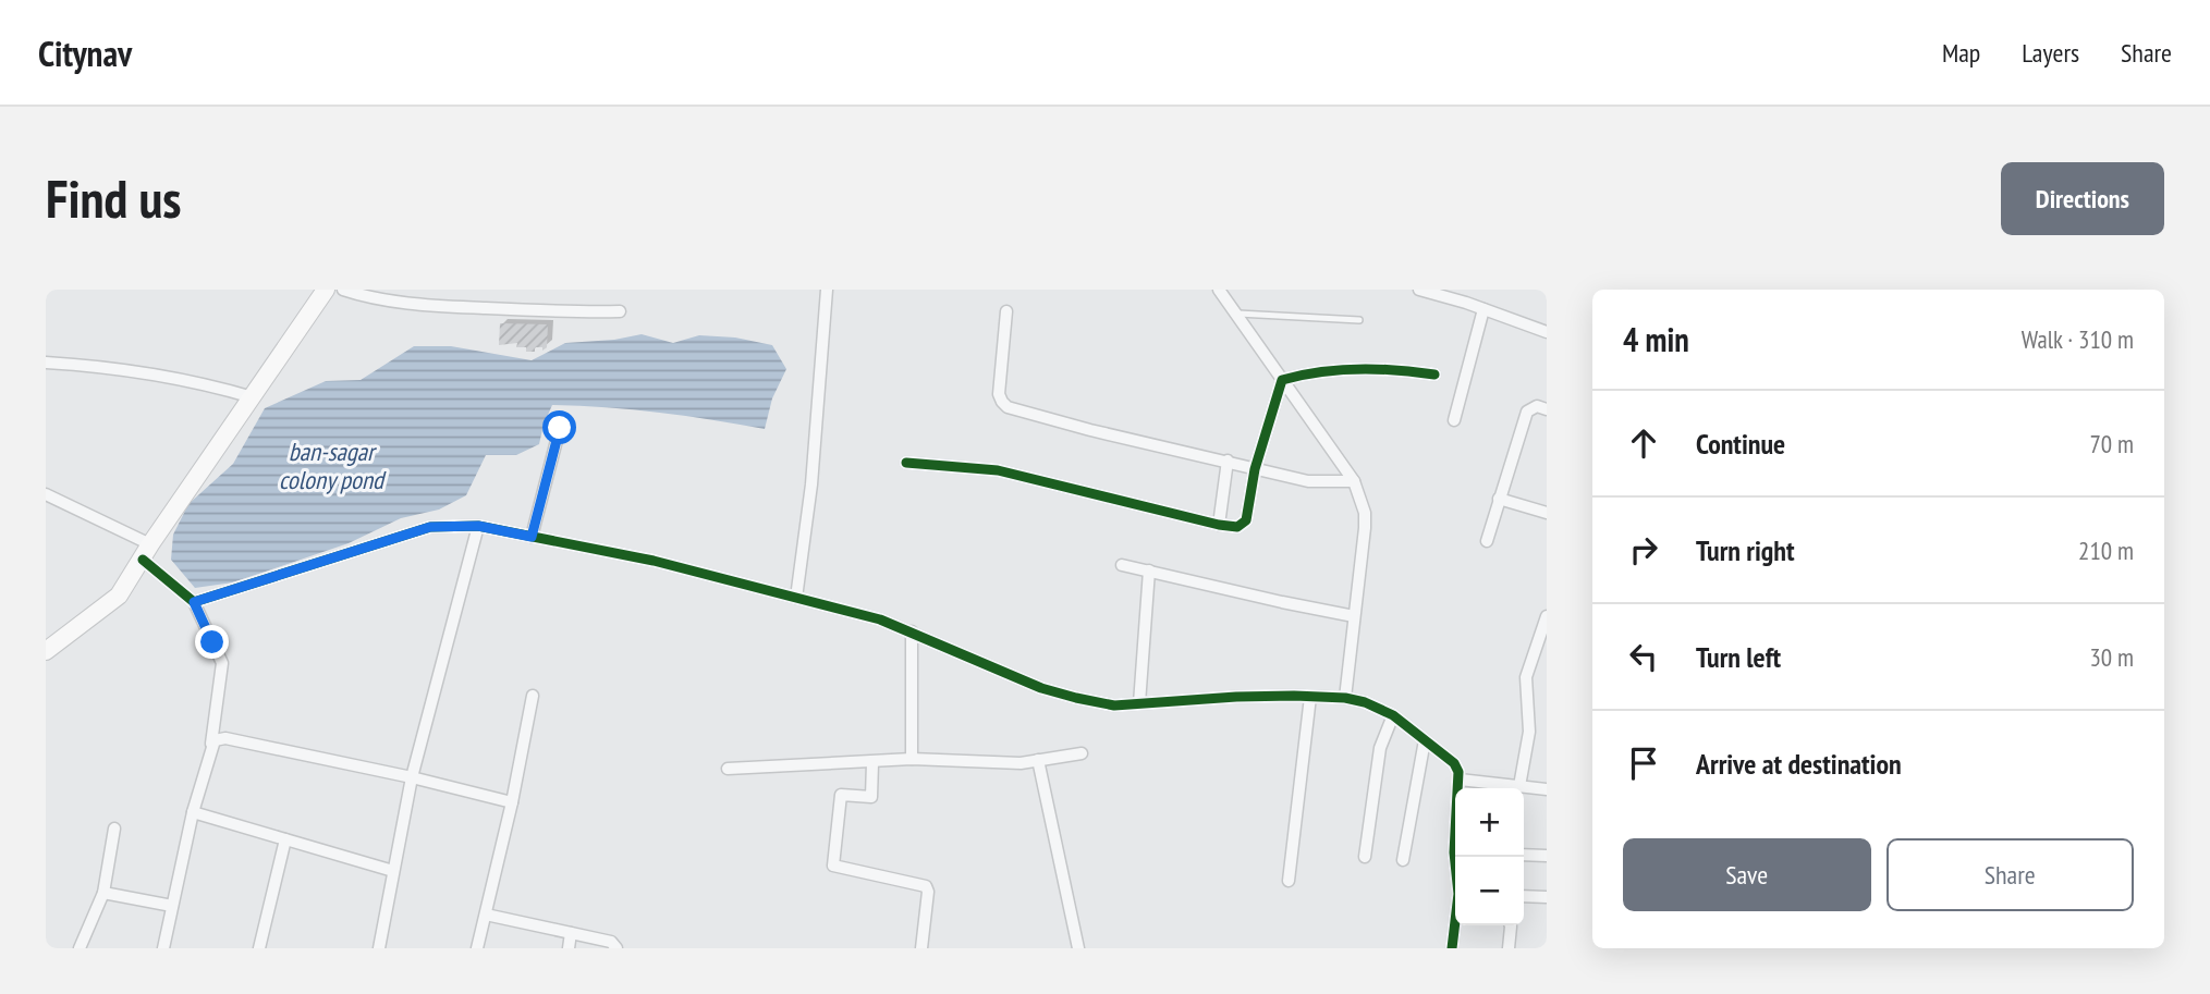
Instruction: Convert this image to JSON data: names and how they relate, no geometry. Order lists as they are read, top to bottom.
{
  "water": ["ban-sagar colony pond"],
  "page": {
    "header": "Citynav",
    "nav": ["Map", "Layers", "Share"],
    "buttons": [
      "Directions",
      ["Save", "Share"]
    ],
    "title": "Find us",
    "heading": ["4 min", "Walk · 310 m"],
    "list": [
      ["Continue", "70 m"],
      ["Turn right", "210 m"],
      ["Turn left", "30 m"],
      "Arrive at destination"
    ],
    "map_buttons": ["+", "−"]
  }
}
